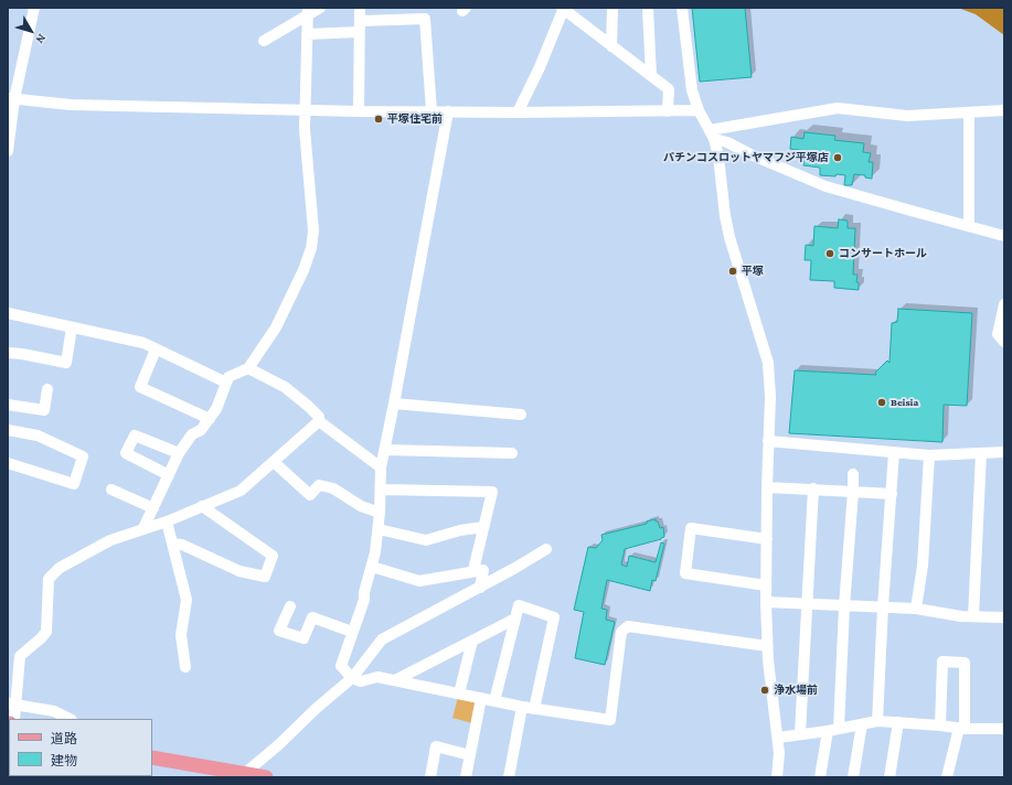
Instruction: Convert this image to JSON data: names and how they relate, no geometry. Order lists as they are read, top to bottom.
{
  "places": [
    "平塚住宅前",
    "パチンコスロットヤマフジ平塚店",
    "コンサートホール",
    "平塚",
    "Beisia",
    "浄水場前"
  ],
  "legend": ["道路", "建物"],
  "north": "bottom right"
}
